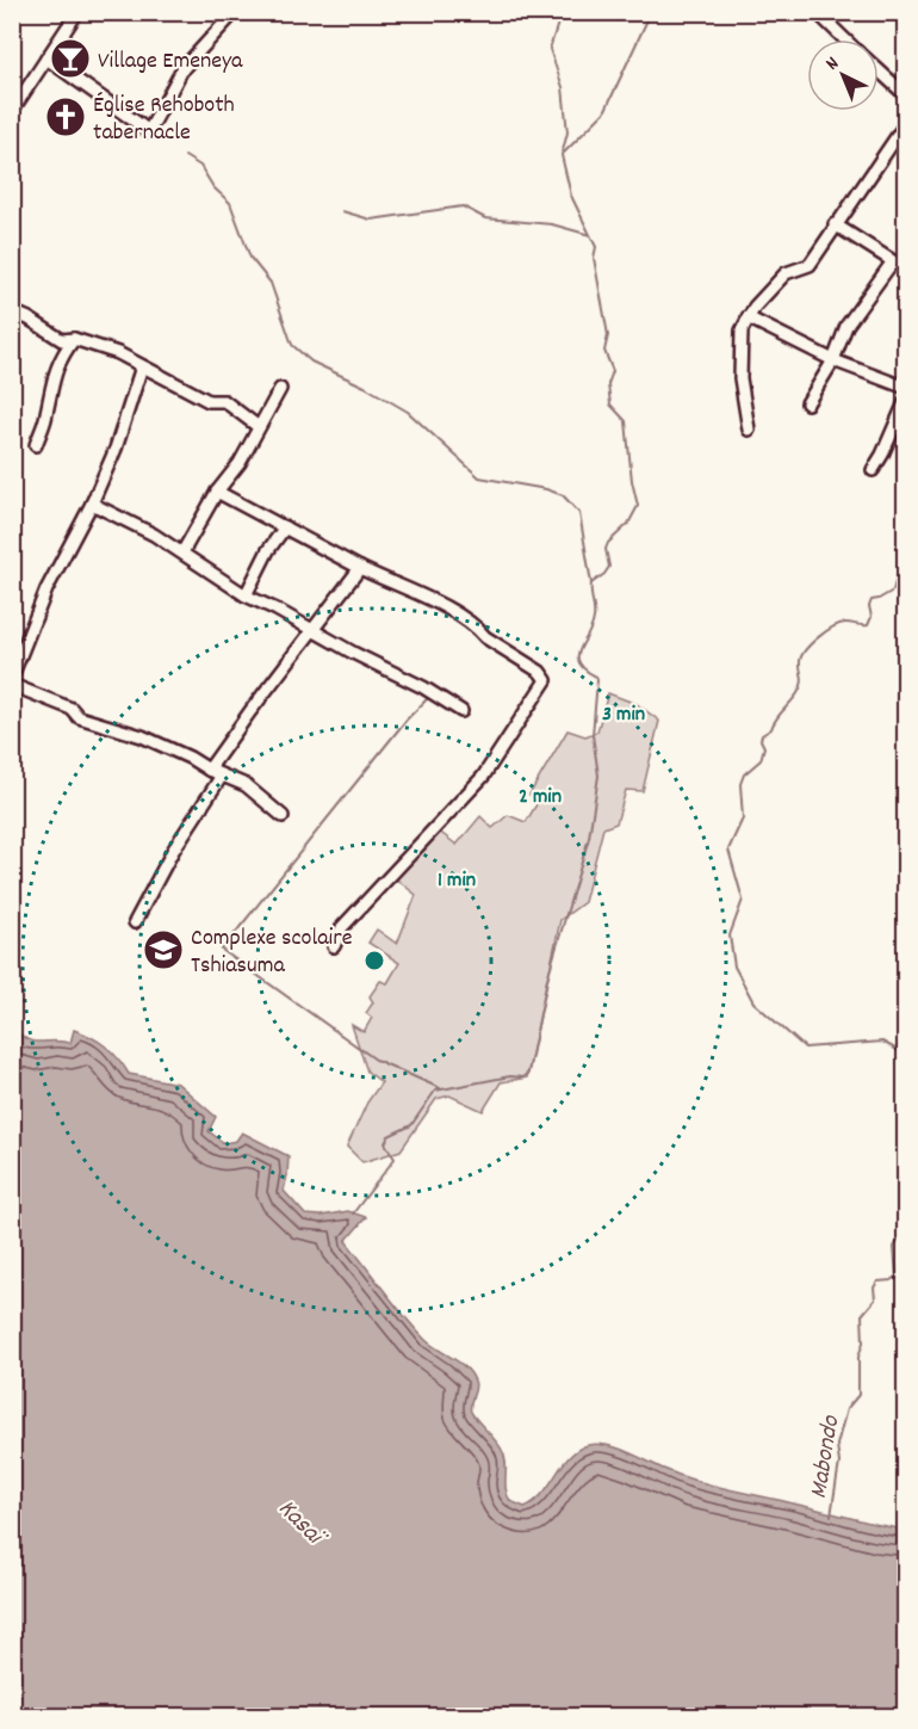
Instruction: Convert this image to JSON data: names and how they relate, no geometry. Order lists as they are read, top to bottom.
{
  "water": ["Mabondo", "Kasaï"],
  "places": {
    "bar": ["Village Emeneya"],
    "church": ["Église Rehoboth tabernacle"],
    "school or university": ["Complexe scolaire Tshiasuma"]
  },
  "north": "top left",
  "rings": ["3 min", "2 min", "1 min"]
}
